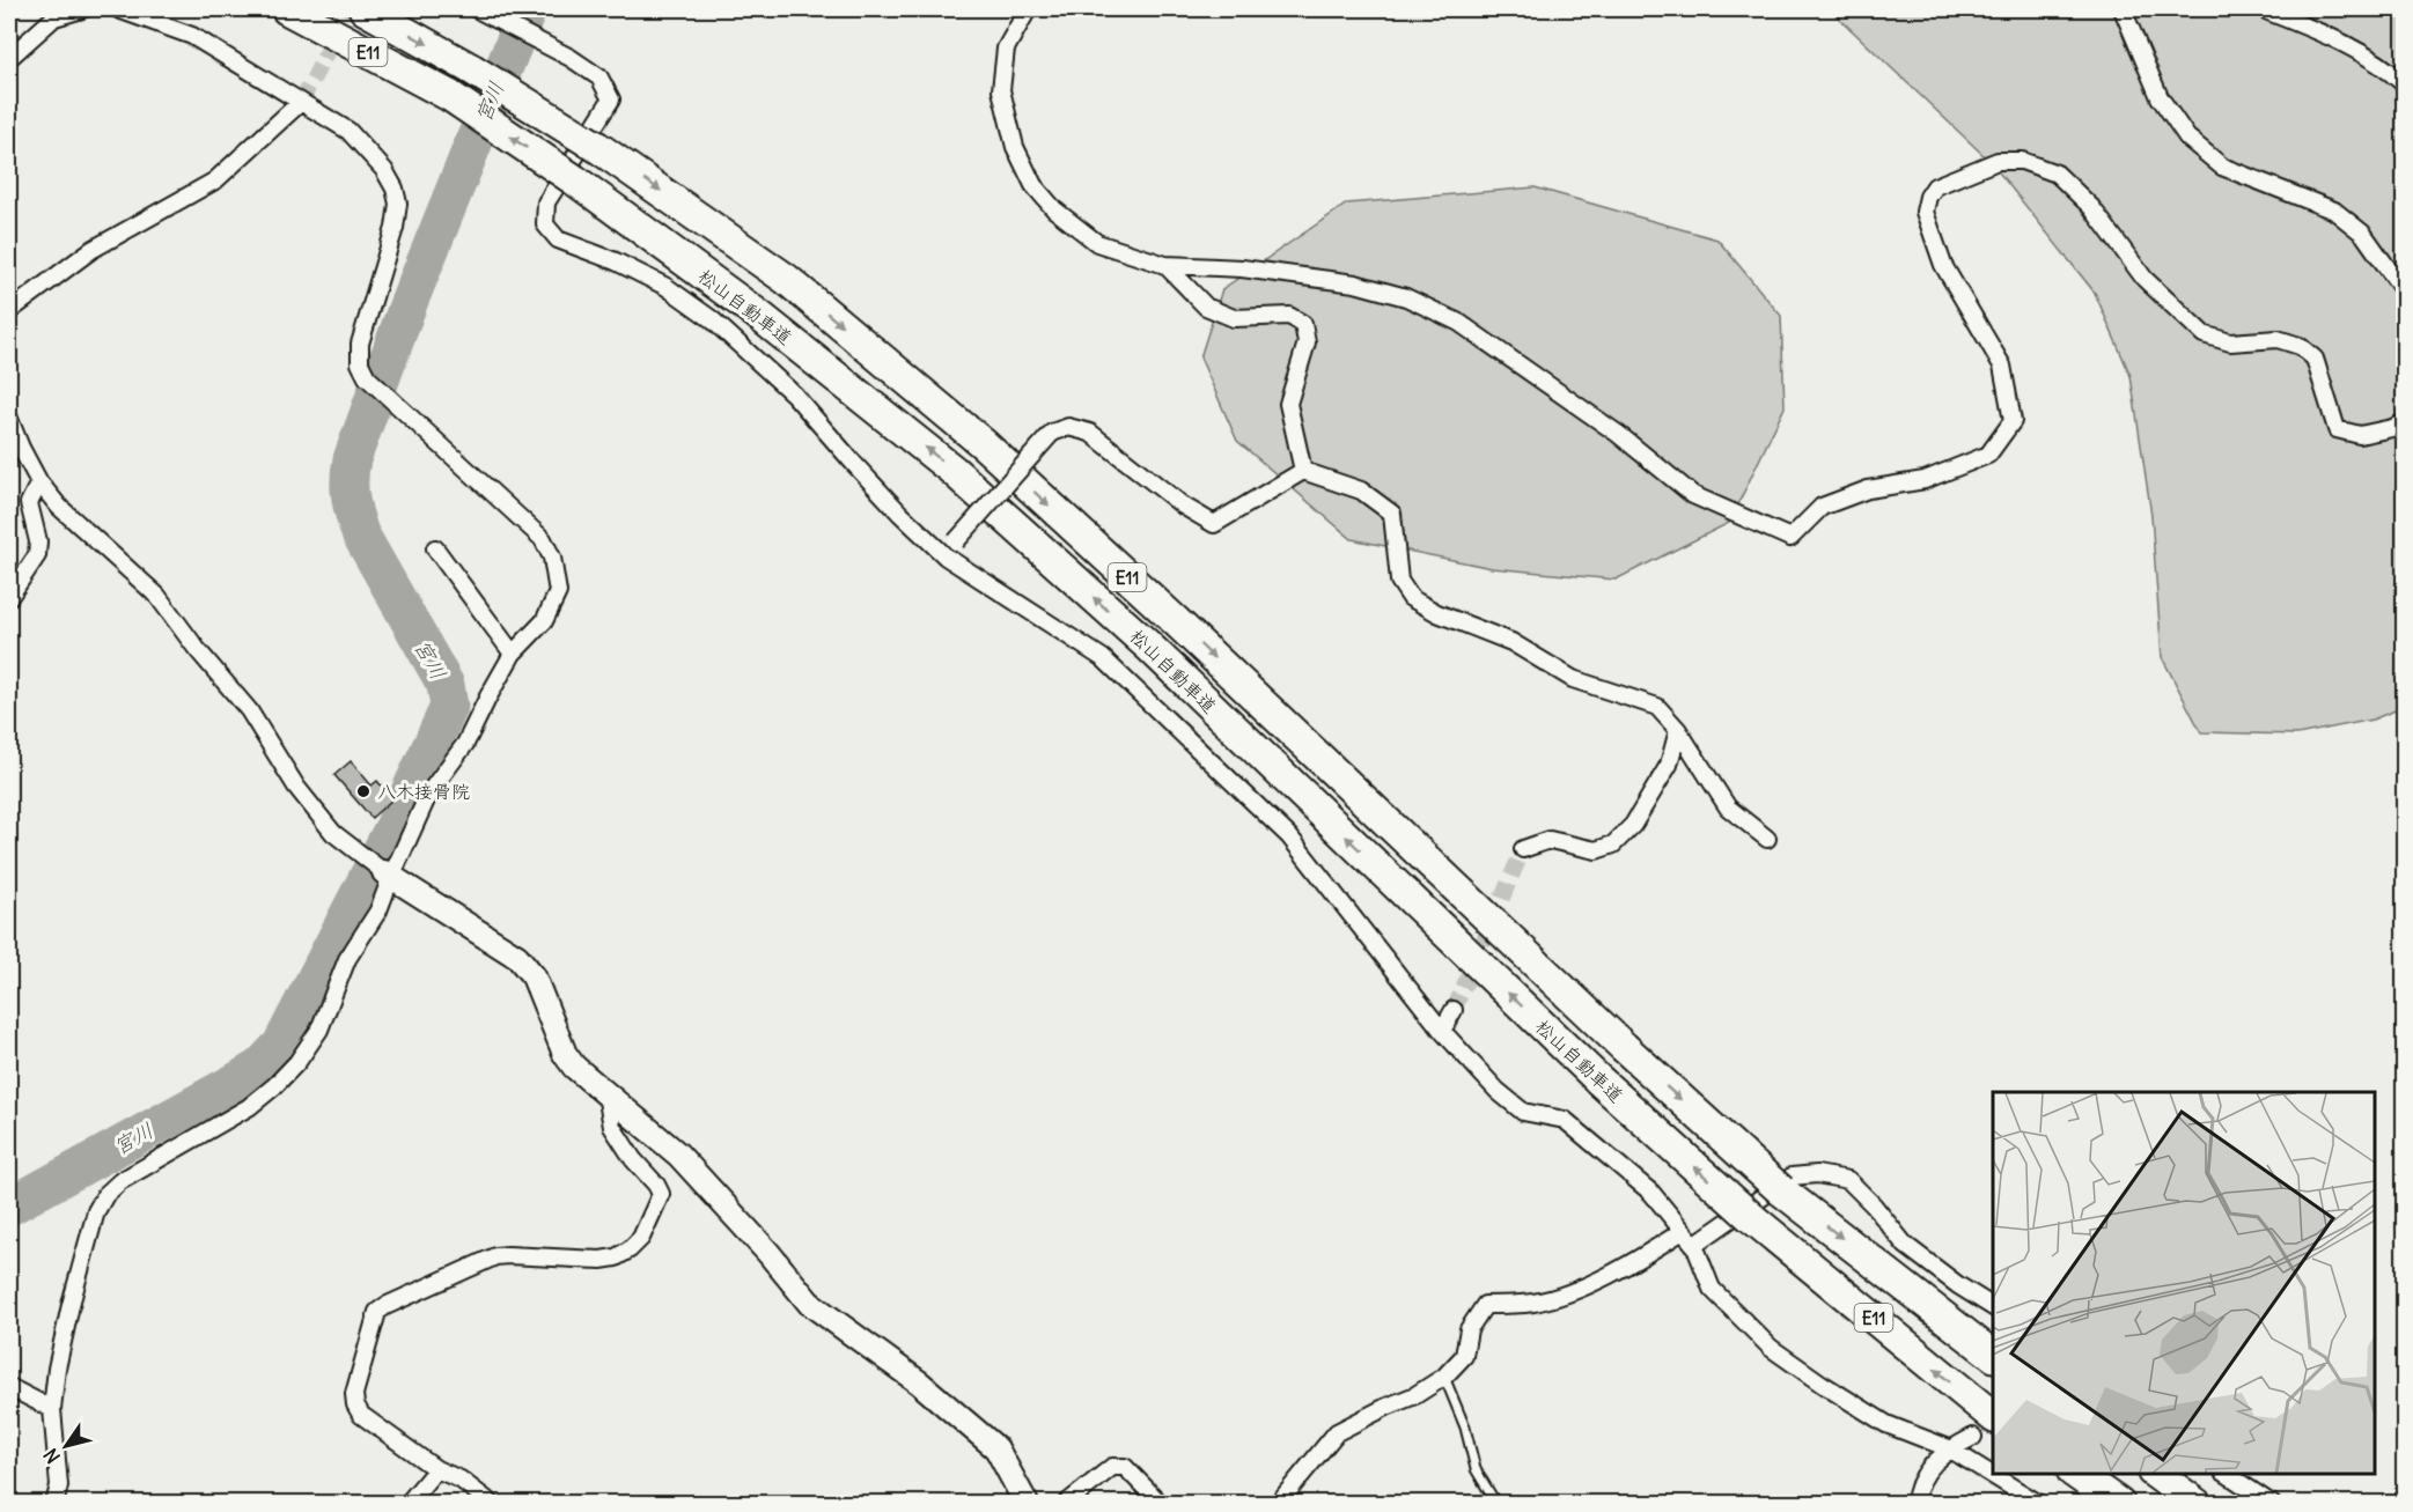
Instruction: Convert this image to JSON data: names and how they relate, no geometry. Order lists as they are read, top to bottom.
{
  "streets": {
    "highway": ["E11", "松山自動車道"]
  },
  "water": ["宮川"],
  "places": ["八木接骨院"],
  "north": "bottom left"
}
